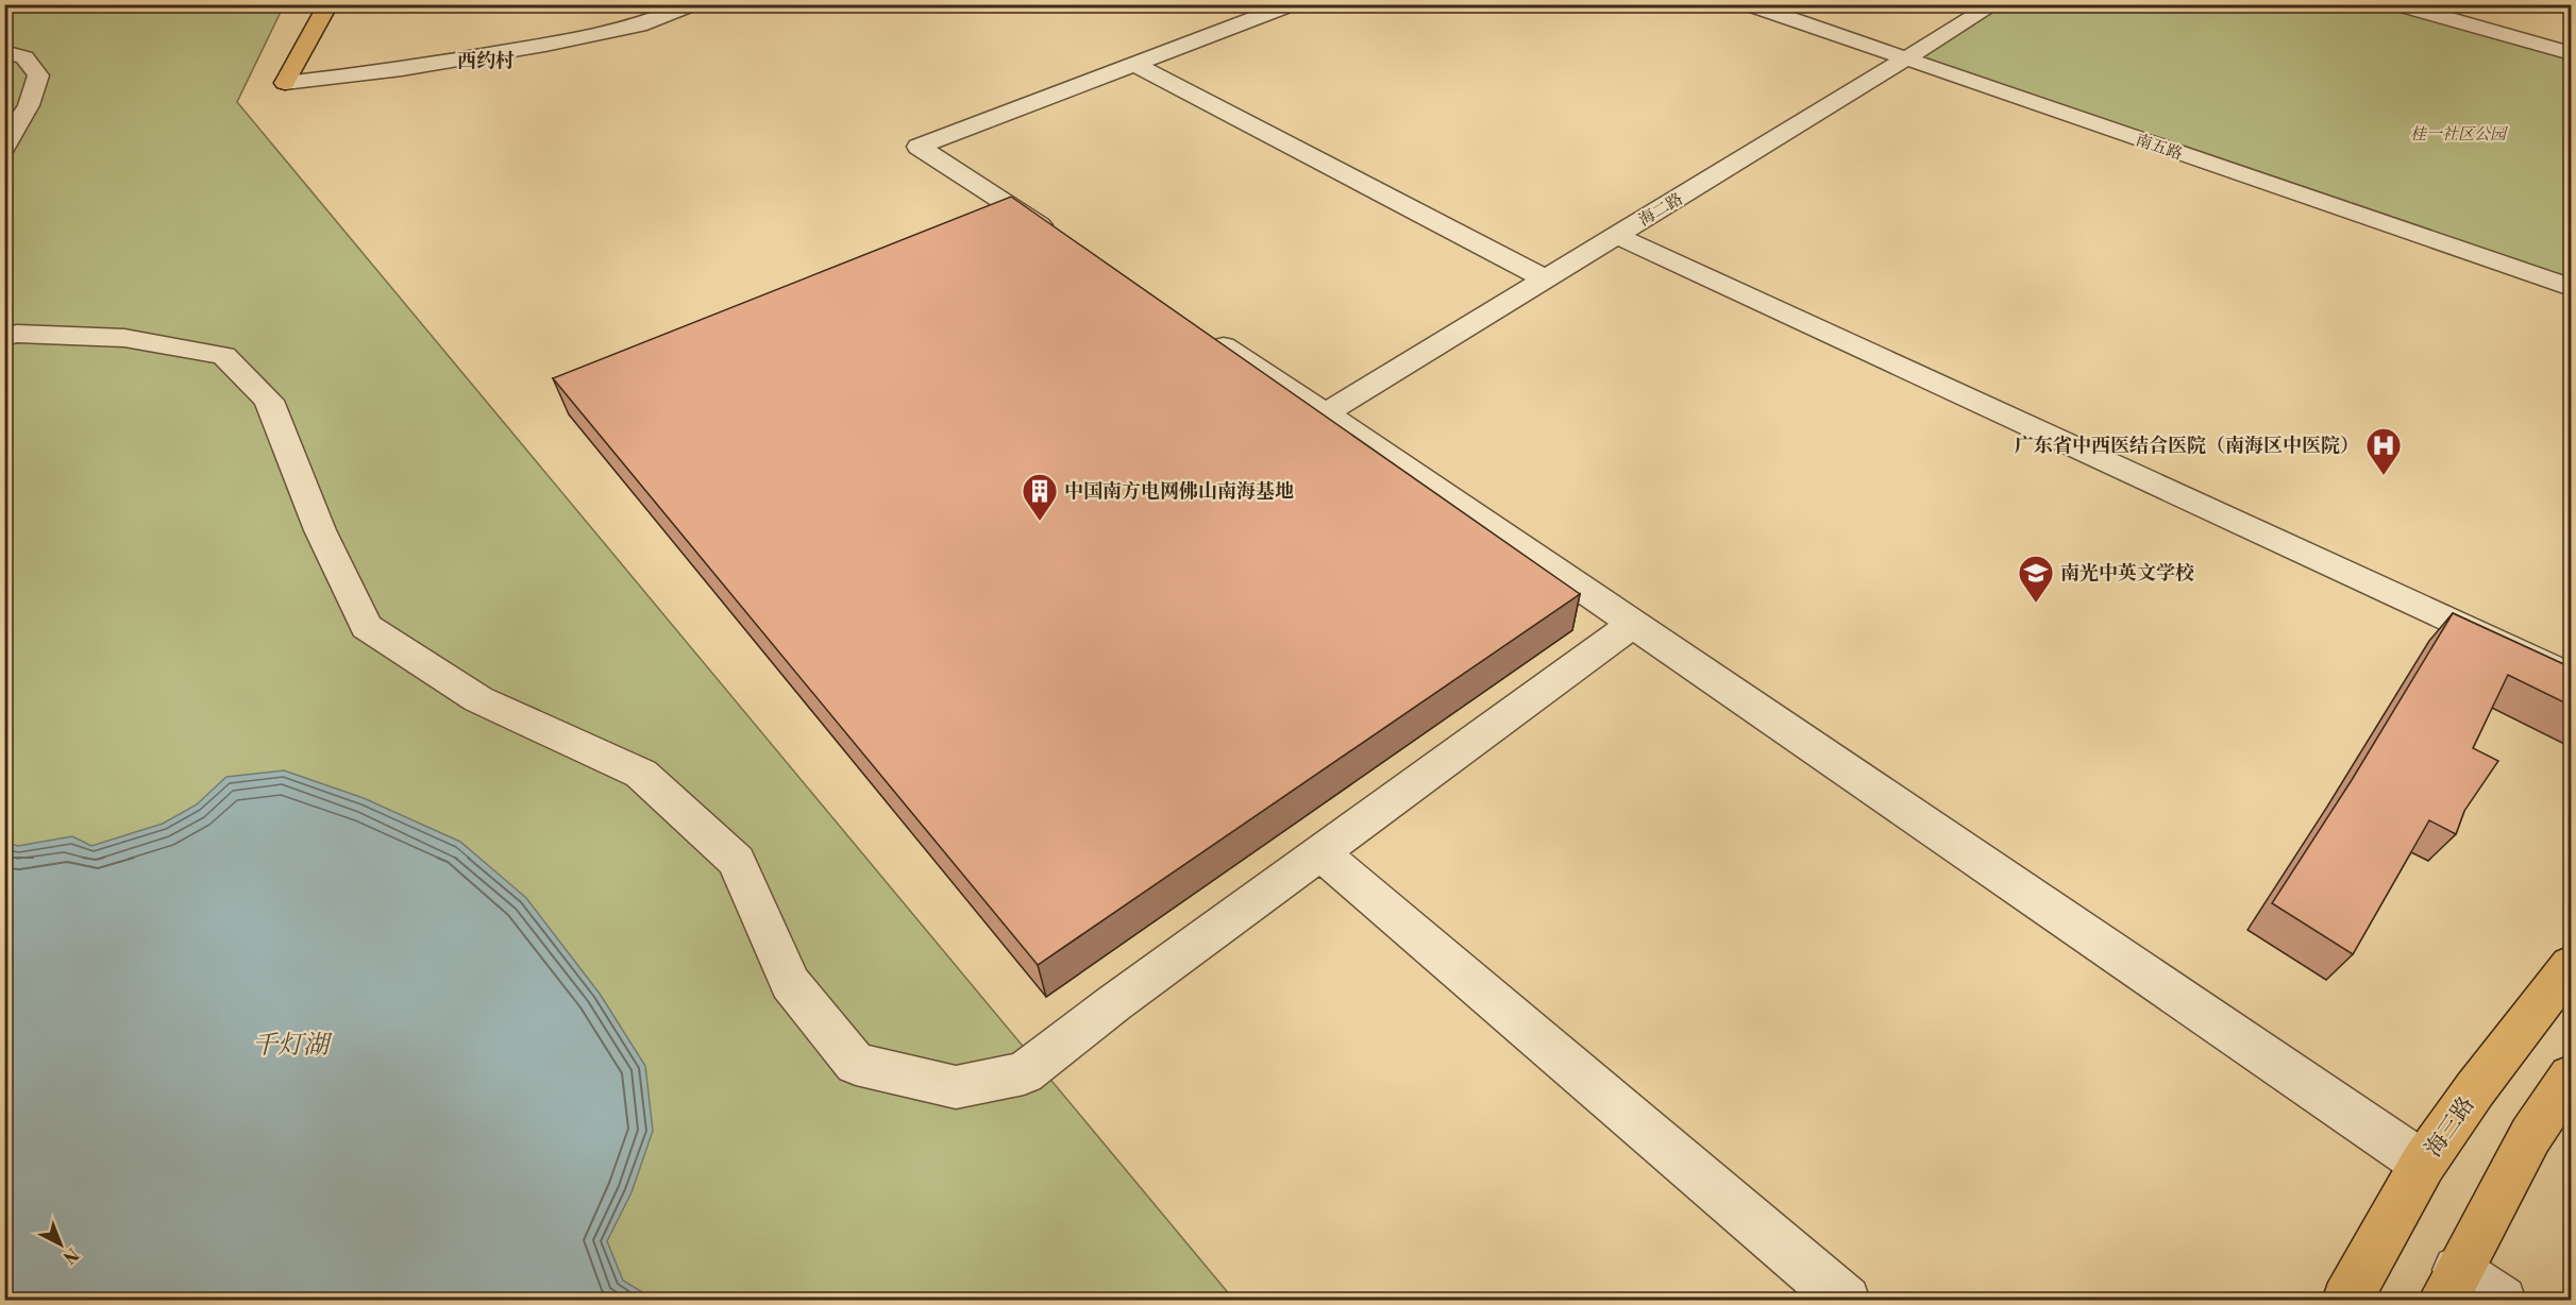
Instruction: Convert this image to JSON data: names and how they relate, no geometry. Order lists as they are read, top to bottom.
{
  "streets": {
    "main road": ["海三路"],
    "street": ["南五路", "海二路"]
  },
  "crossings": [
    ["南五路", "海二路"]
  ],
  "districts": ["西约村"],
  "water": ["千灯湖"],
  "parks": ["桂一社区公园"],
  "places": {
    "hospital": ["广东省中西医结合医院（南海区中医院）"],
    "building": ["中国南方电网佛山南海基地"],
    "school or university": ["南光中英文学校"]
  },
  "north": "bottom right"
}
